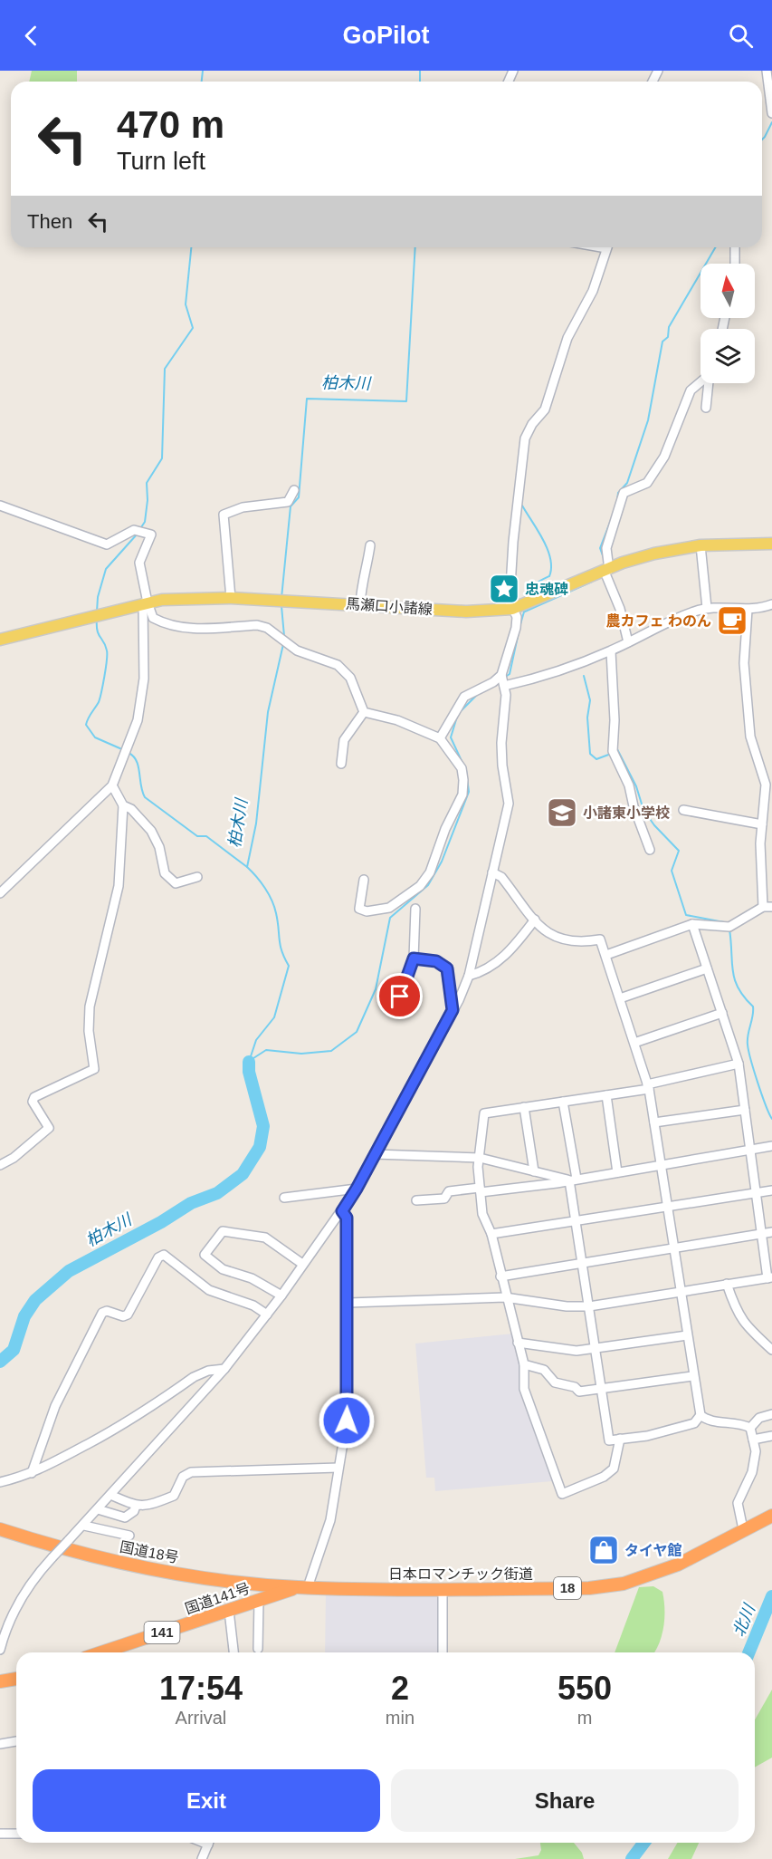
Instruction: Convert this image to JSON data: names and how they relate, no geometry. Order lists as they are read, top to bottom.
{
  "streets": {
    "highway": [
      "国道18号",
      "日本ロマンチック街道",
      "18",
      "国道141号",
      "141"
    ],
    "main road": ["馬瀬口小諸線"]
  },
  "crossings": [
    ["国道18号", "日本ロマンチック街道"],
    ["国道18号", "国道141号"],
    ["日本ロマンチック街道", "国道141号"]
  ],
  "water": ["柏木川", "北川"],
  "places": {
    "place": ["忠魂碑"],
    "cafe": ["農カフェ わのん"],
    "school or university": ["小諸東小学校"],
    "shop": ["タイヤ館"]
  },
  "north": "top",
  "page": {
    "header": "GoPilot",
    "turn": ["470 m", "Turn left"],
    "then": "Then",
    "eta": [
      "17:54",
      "Arrival",
      "2",
      "min",
      "550",
      "m"
    ],
    "buttons": ["Exit", "Share"]
  }
}
